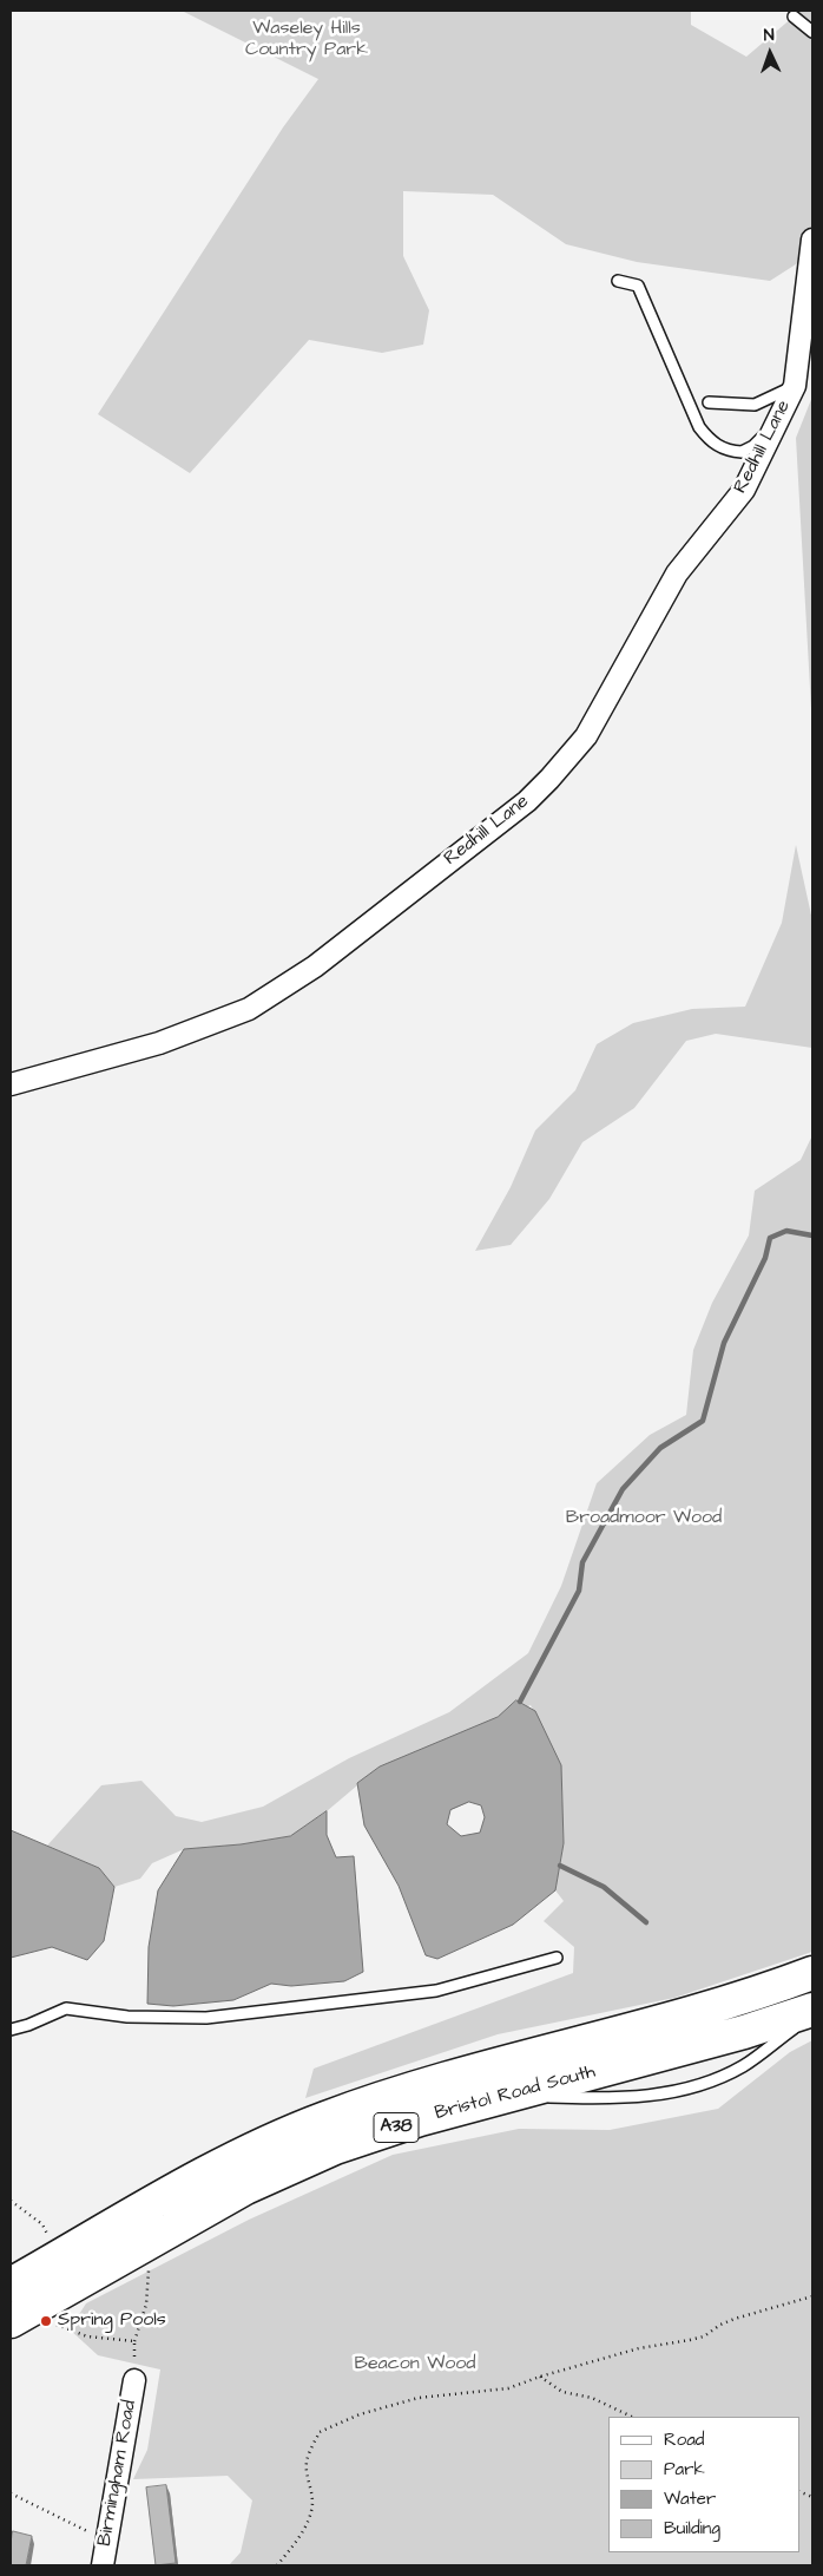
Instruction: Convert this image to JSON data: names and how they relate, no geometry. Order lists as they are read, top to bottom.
{
  "streets": {
    "highway": ["Bristol Road South", "A38"],
    "street": ["Redhill Lane", "Birmingham Road"]
  },
  "parks": ["Waseley Hills Country Park", "Broadmoor Wood", "Beacon Wood"],
  "places": ["Spring Pools"],
  "legend": [
    "Road",
    "Park",
    "Water",
    "Building"
  ],
  "north": "top"
}
